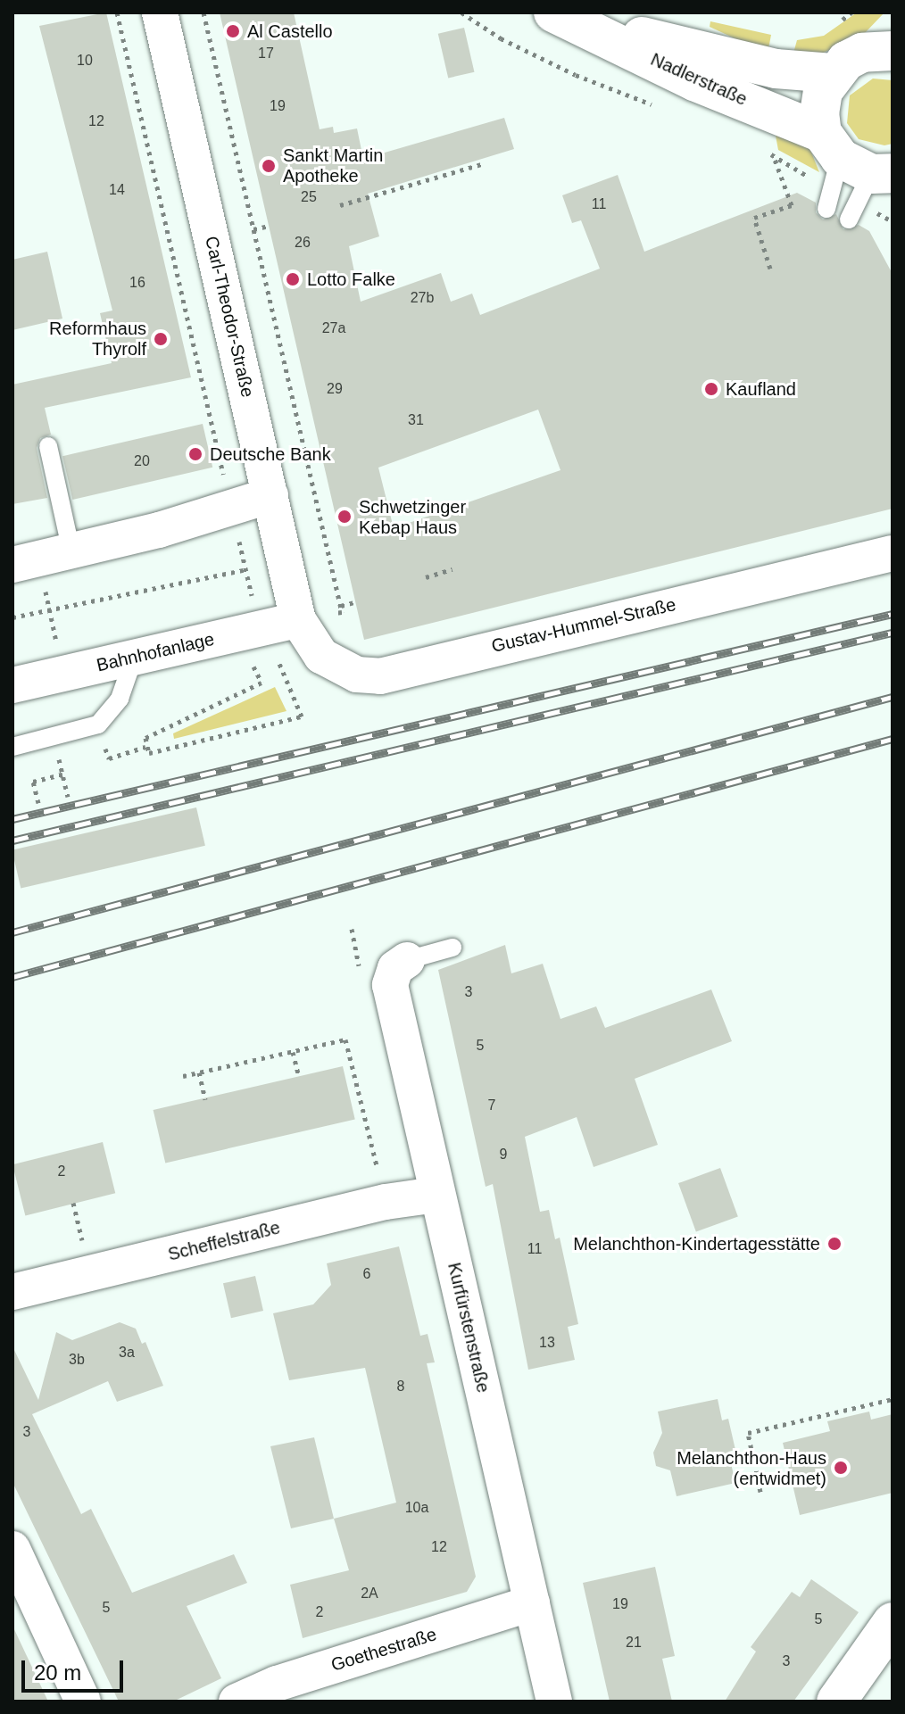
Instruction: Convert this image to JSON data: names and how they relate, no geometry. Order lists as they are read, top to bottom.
{
  "streets": {
    "street": [
      "Nadlerstraße",
      "Carl-Theodor-Straße",
      "Gustav-Hummel-Straße",
      "Bahnhofanlage",
      "Scheffelstraße",
      "Kurfürstenstraße",
      "Goethestraße"
    ]
  },
  "crossings": [
    ["Carl-Theodor-Straße", "Gustav-Hummel-Straße"],
    ["Carl-Theodor-Straße", "Bahnhofanlage"],
    ["Gustav-Hummel-Straße", "Bahnhofanlage"],
    ["Scheffelstraße", "Kurfürstenstraße"],
    ["Kurfürstenstraße", "Goethestraße"]
  ],
  "places": [
    "Al Castello",
    "Sankt Martin Apotheke",
    "Lotto Falke",
    "Reformhaus Thyrolf",
    "Kaufland",
    "Deutsche Bank",
    "Schwetzinger Kebap Haus",
    "Melanchthon-Kindertagesstätte",
    "Melanchthon-Haus (entwidmet)"
  ],
  "house_numbers": [
    "17",
    "10",
    "19",
    "12",
    "14",
    "25",
    "11",
    "26",
    "16",
    "27b",
    "27a",
    "29",
    "31",
    "20",
    "3",
    "5",
    "7",
    "9",
    "2",
    "11",
    "6",
    "13",
    "3a",
    "3b",
    "8",
    "3",
    "10a",
    "12",
    "2A",
    "19",
    "5",
    "2",
    "5",
    "21",
    "3"
  ],
  "scale_bar": "20 m"
}
